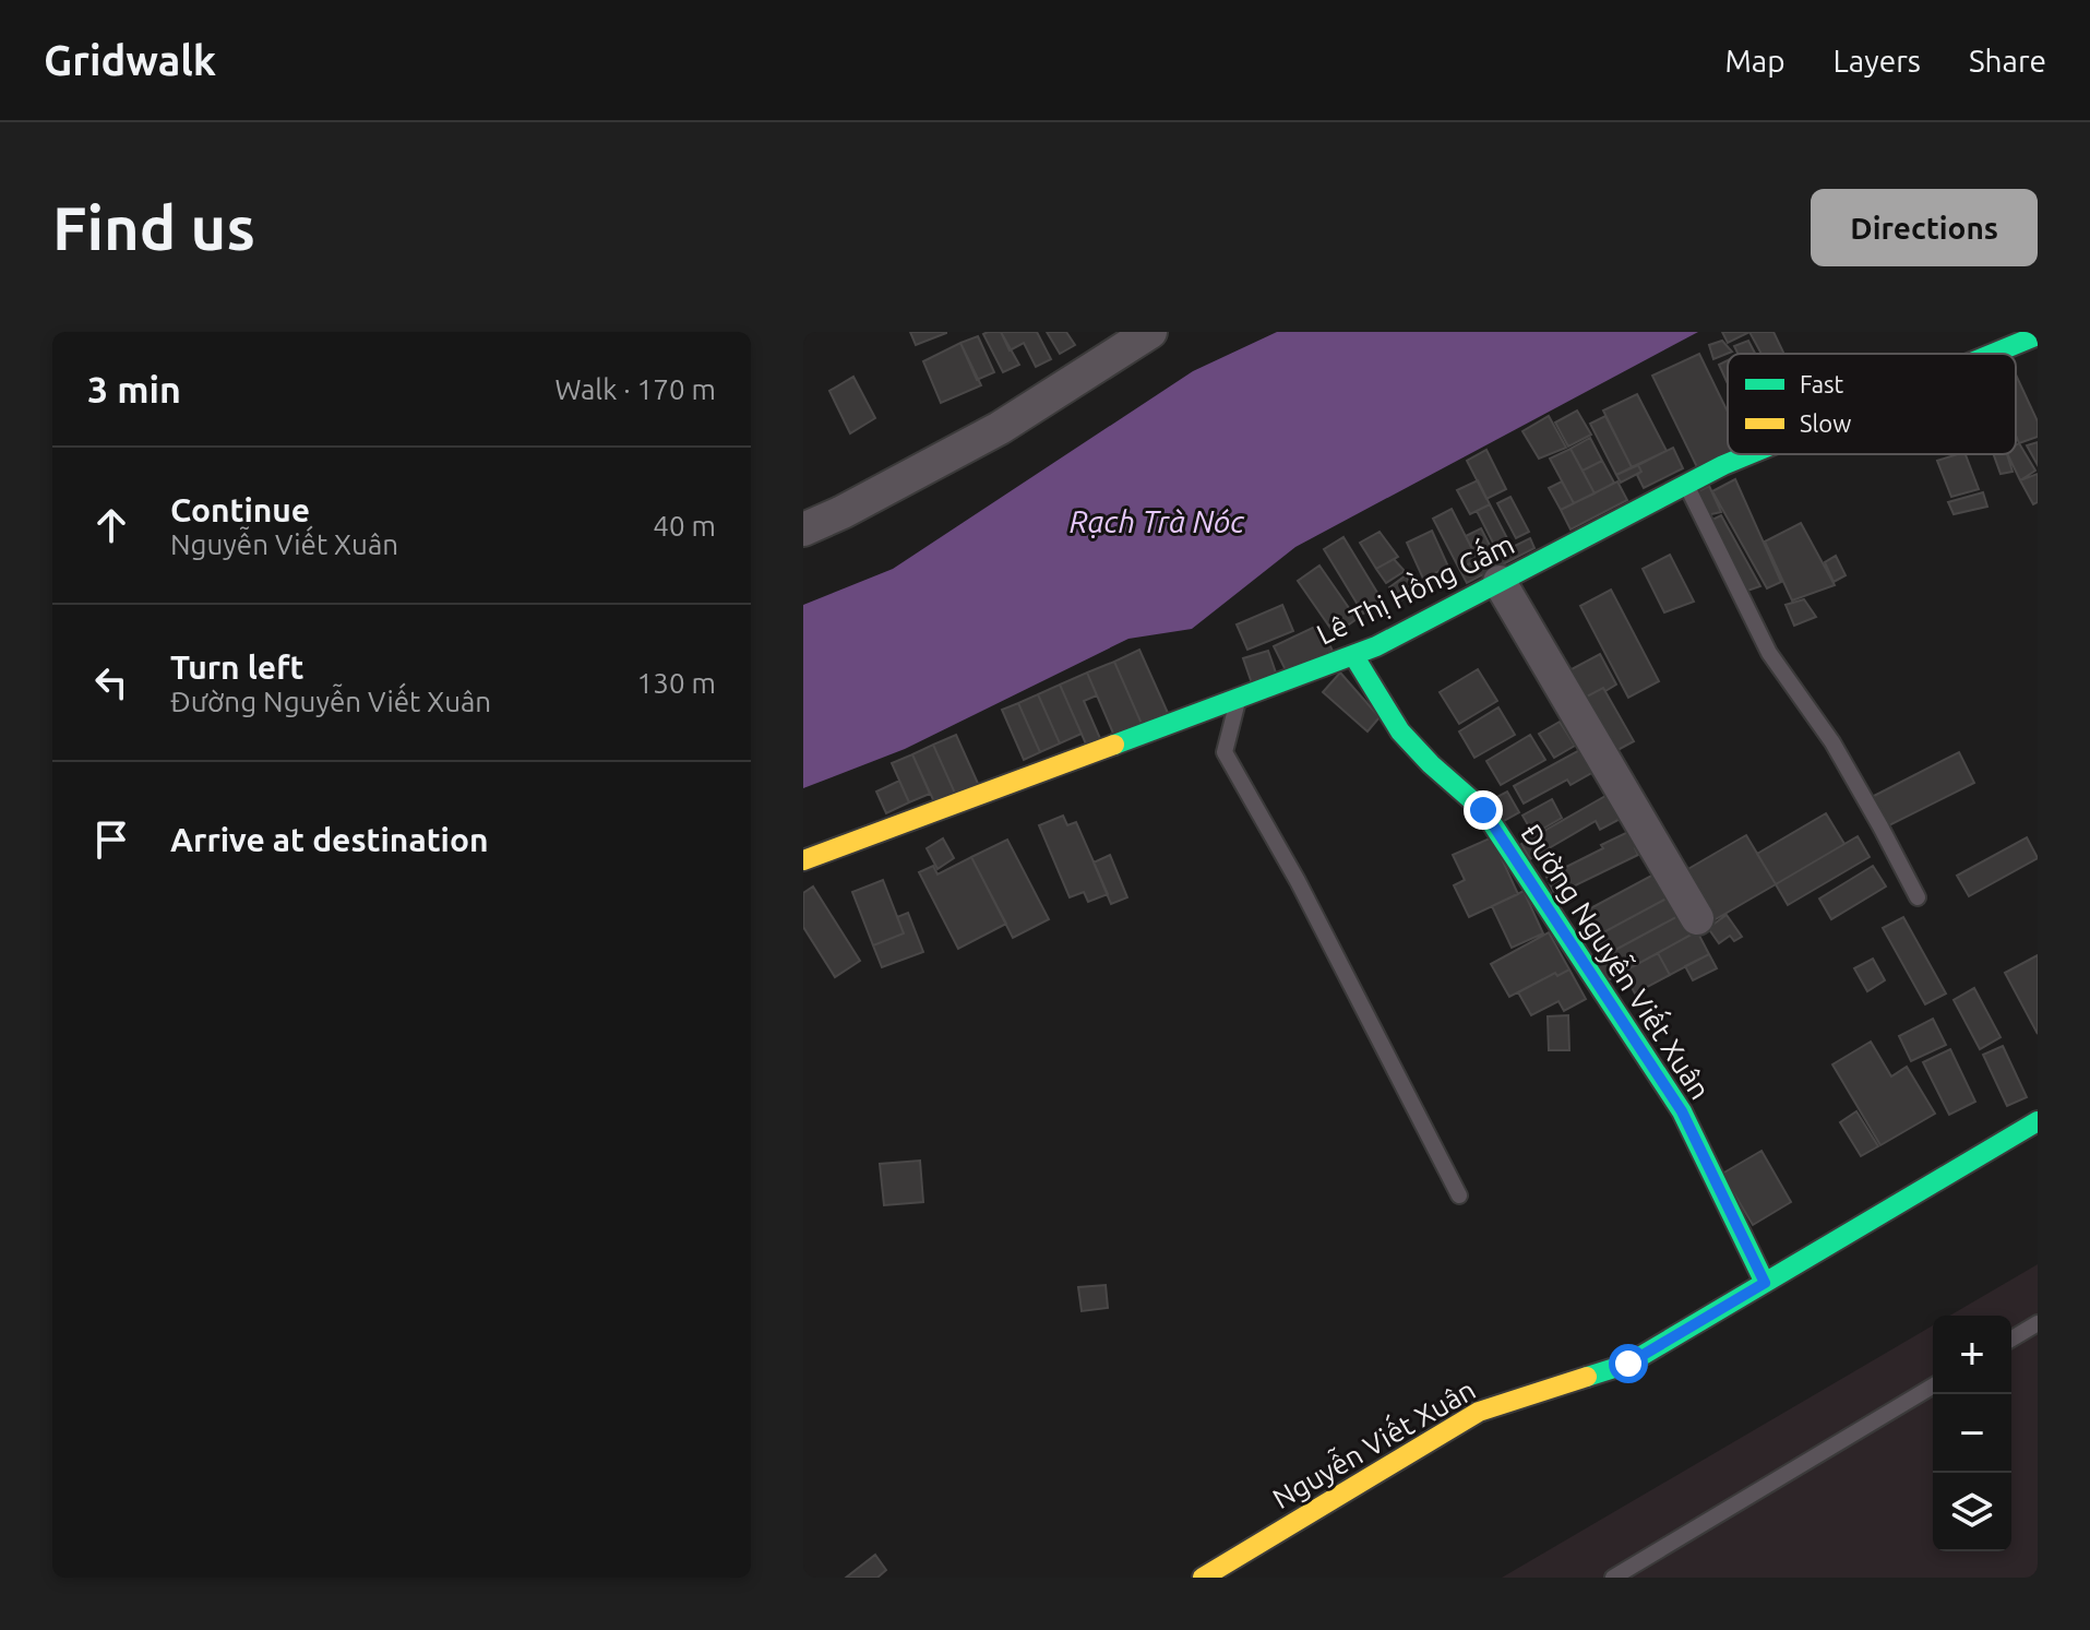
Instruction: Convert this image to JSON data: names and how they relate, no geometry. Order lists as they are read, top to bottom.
{
  "streets": {
    "street": ["Lê Thị Hồng Gấm", "Đường Nguyễn Viết Xuân", "Nguyễn Viết Xuân"]
  },
  "crossings": [
    ["Lê Thị Hồng Gấm", "Đường Nguyễn Viết Xuân"],
    ["Đường Nguyễn Viết Xuân", "Nguyễn Viết Xuân"]
  ],
  "water": ["Rạch Trà Nóc"],
  "legend": ["Fast", "Slow"],
  "page": {
    "header": "Gridwalk",
    "nav": ["Map", "Layers", "Share"],
    "buttons": "Directions",
    "title": "Find us",
    "heading": ["3 min", "Walk · 170 m"],
    "list": [
      ["Continue", "Nguyễn Viết Xuân", "40 m"],
      ["Turn left", "Đường Nguyễn Viết Xuân", "130 m"],
      "Arrive at destination"
    ],
    "map_buttons": ["+", "−"]
  }
}
